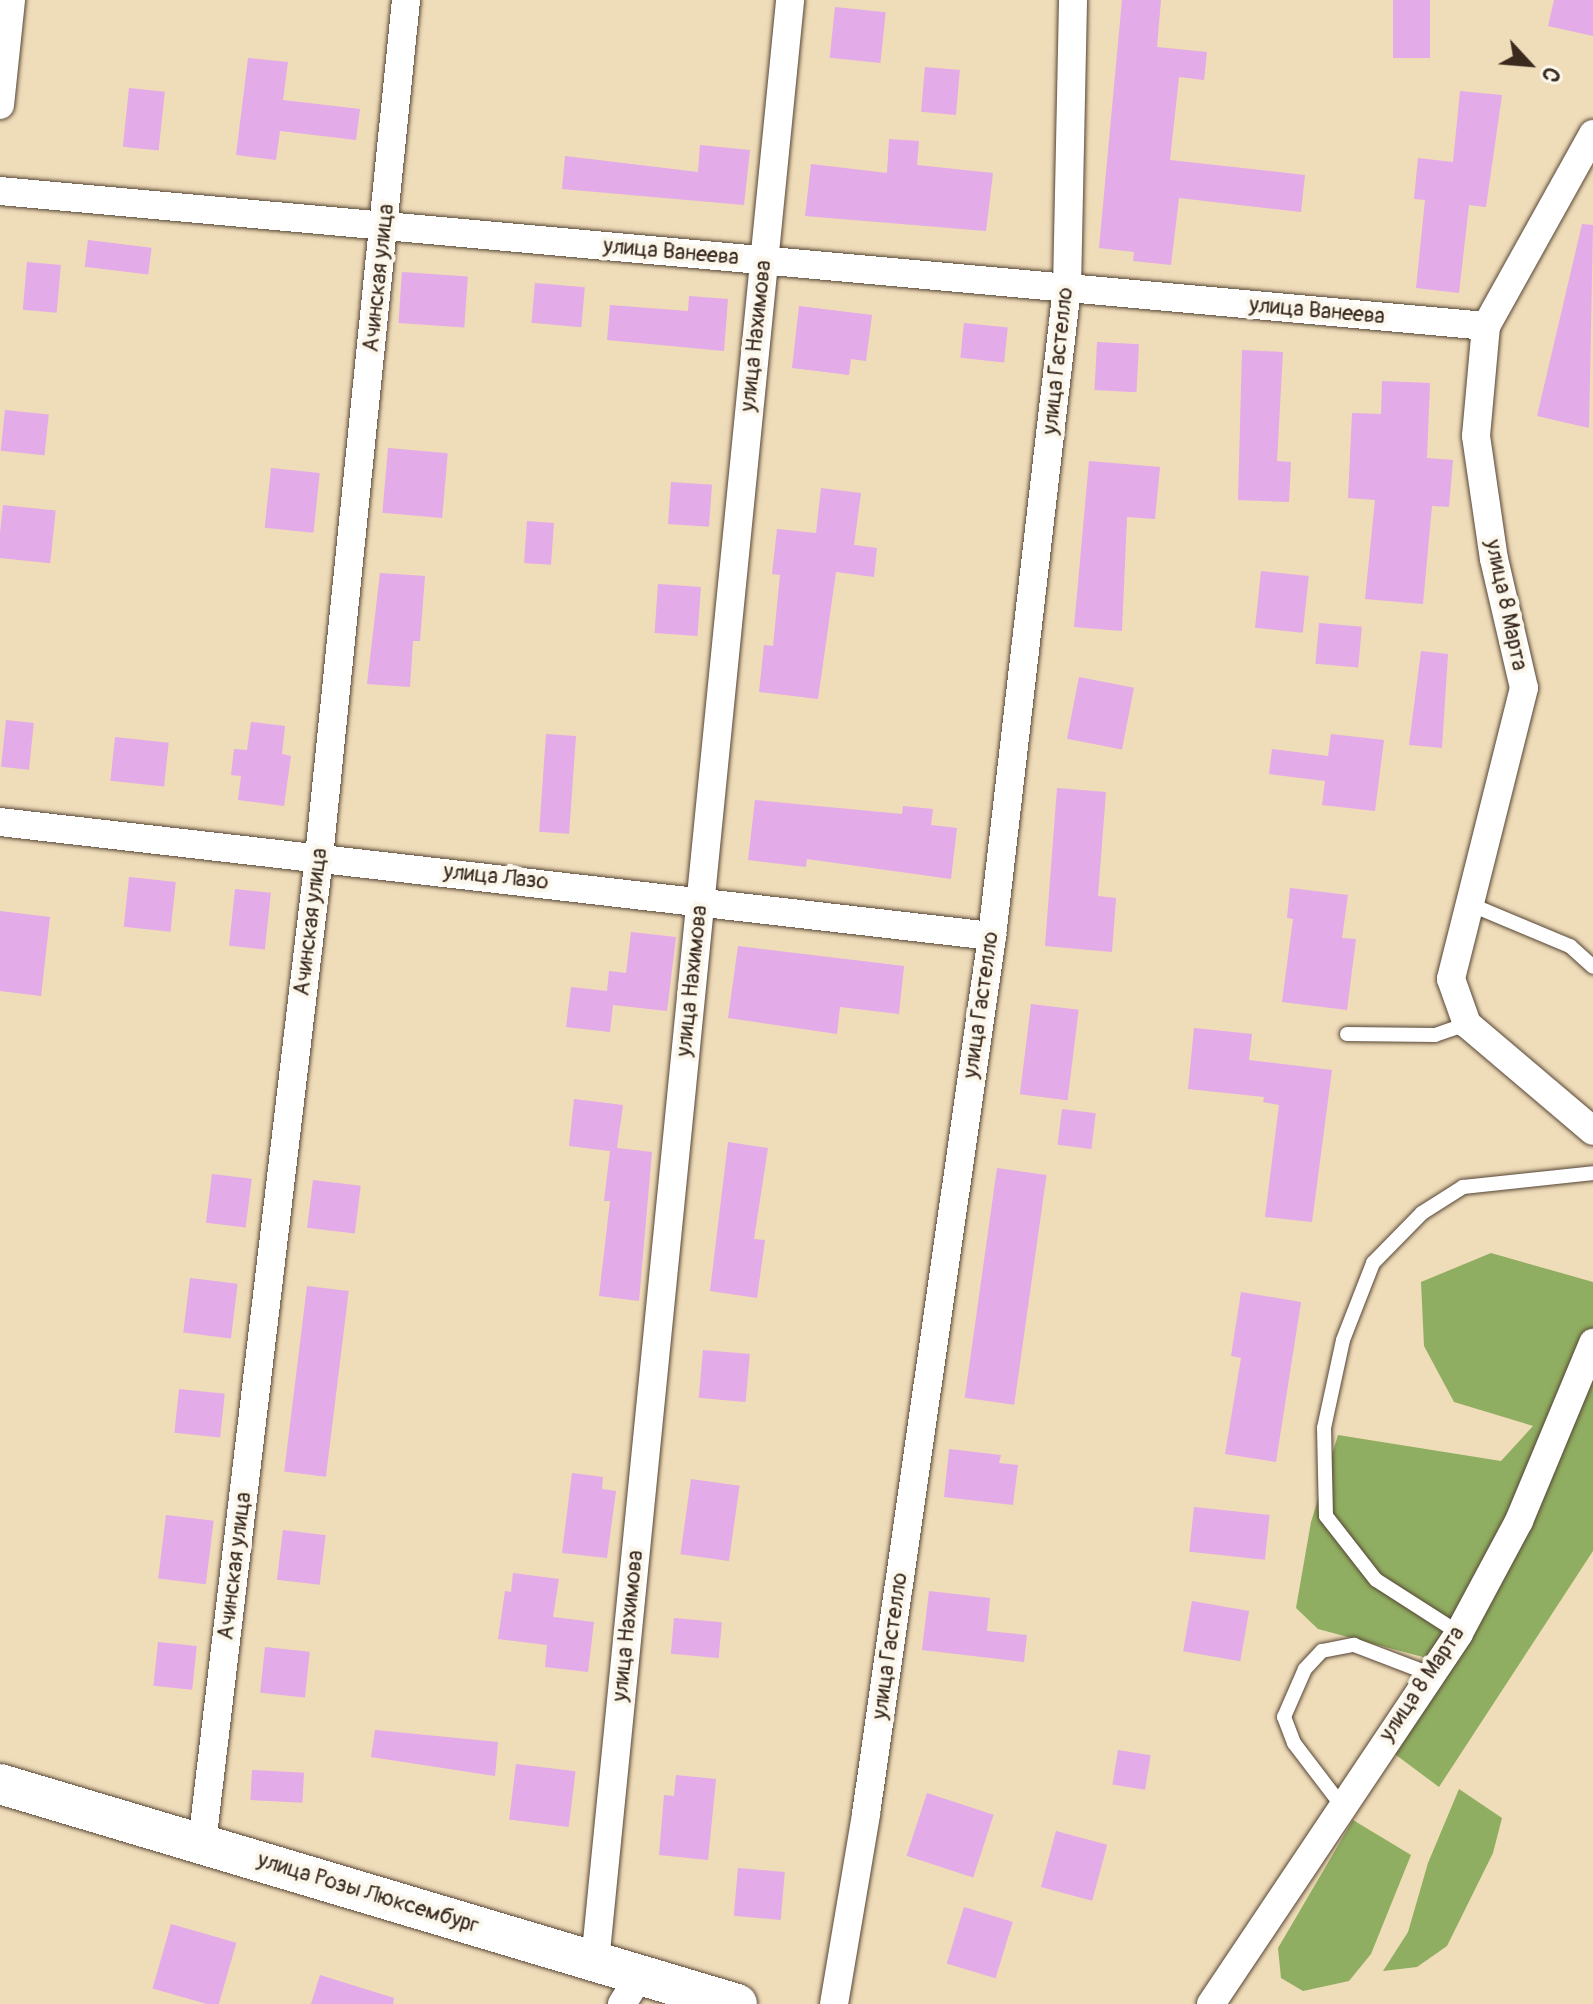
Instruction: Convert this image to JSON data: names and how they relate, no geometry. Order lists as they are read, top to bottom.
{
  "streets": {
    "street": [
      "улица Ванеева",
      "Ачинская улица",
      "улица Нахимова",
      "улица Гастелло",
      "улица 8 Марта",
      "улица Лазо",
      "улица Розы Люксембург"
    ]
  },
  "crossings": [
    ["улица Ванеева", "Ачинская улица"],
    ["улица Ванеева", "улица Нахимова"],
    ["улица Ванеева", "улица Гастелло"],
    ["улица Ванеева", "улица 8 Марта"],
    ["Ачинская улица", "улица Лазо"],
    ["Ачинская улица", "улица Розы Люксембург"],
    ["улица Нахимова", "улица Лазо"],
    ["улица Нахимова", "улица Розы Люксембург"],
    ["улица Гастелло", "улица Лазо"]
  ],
  "north": "bottom right"
}
